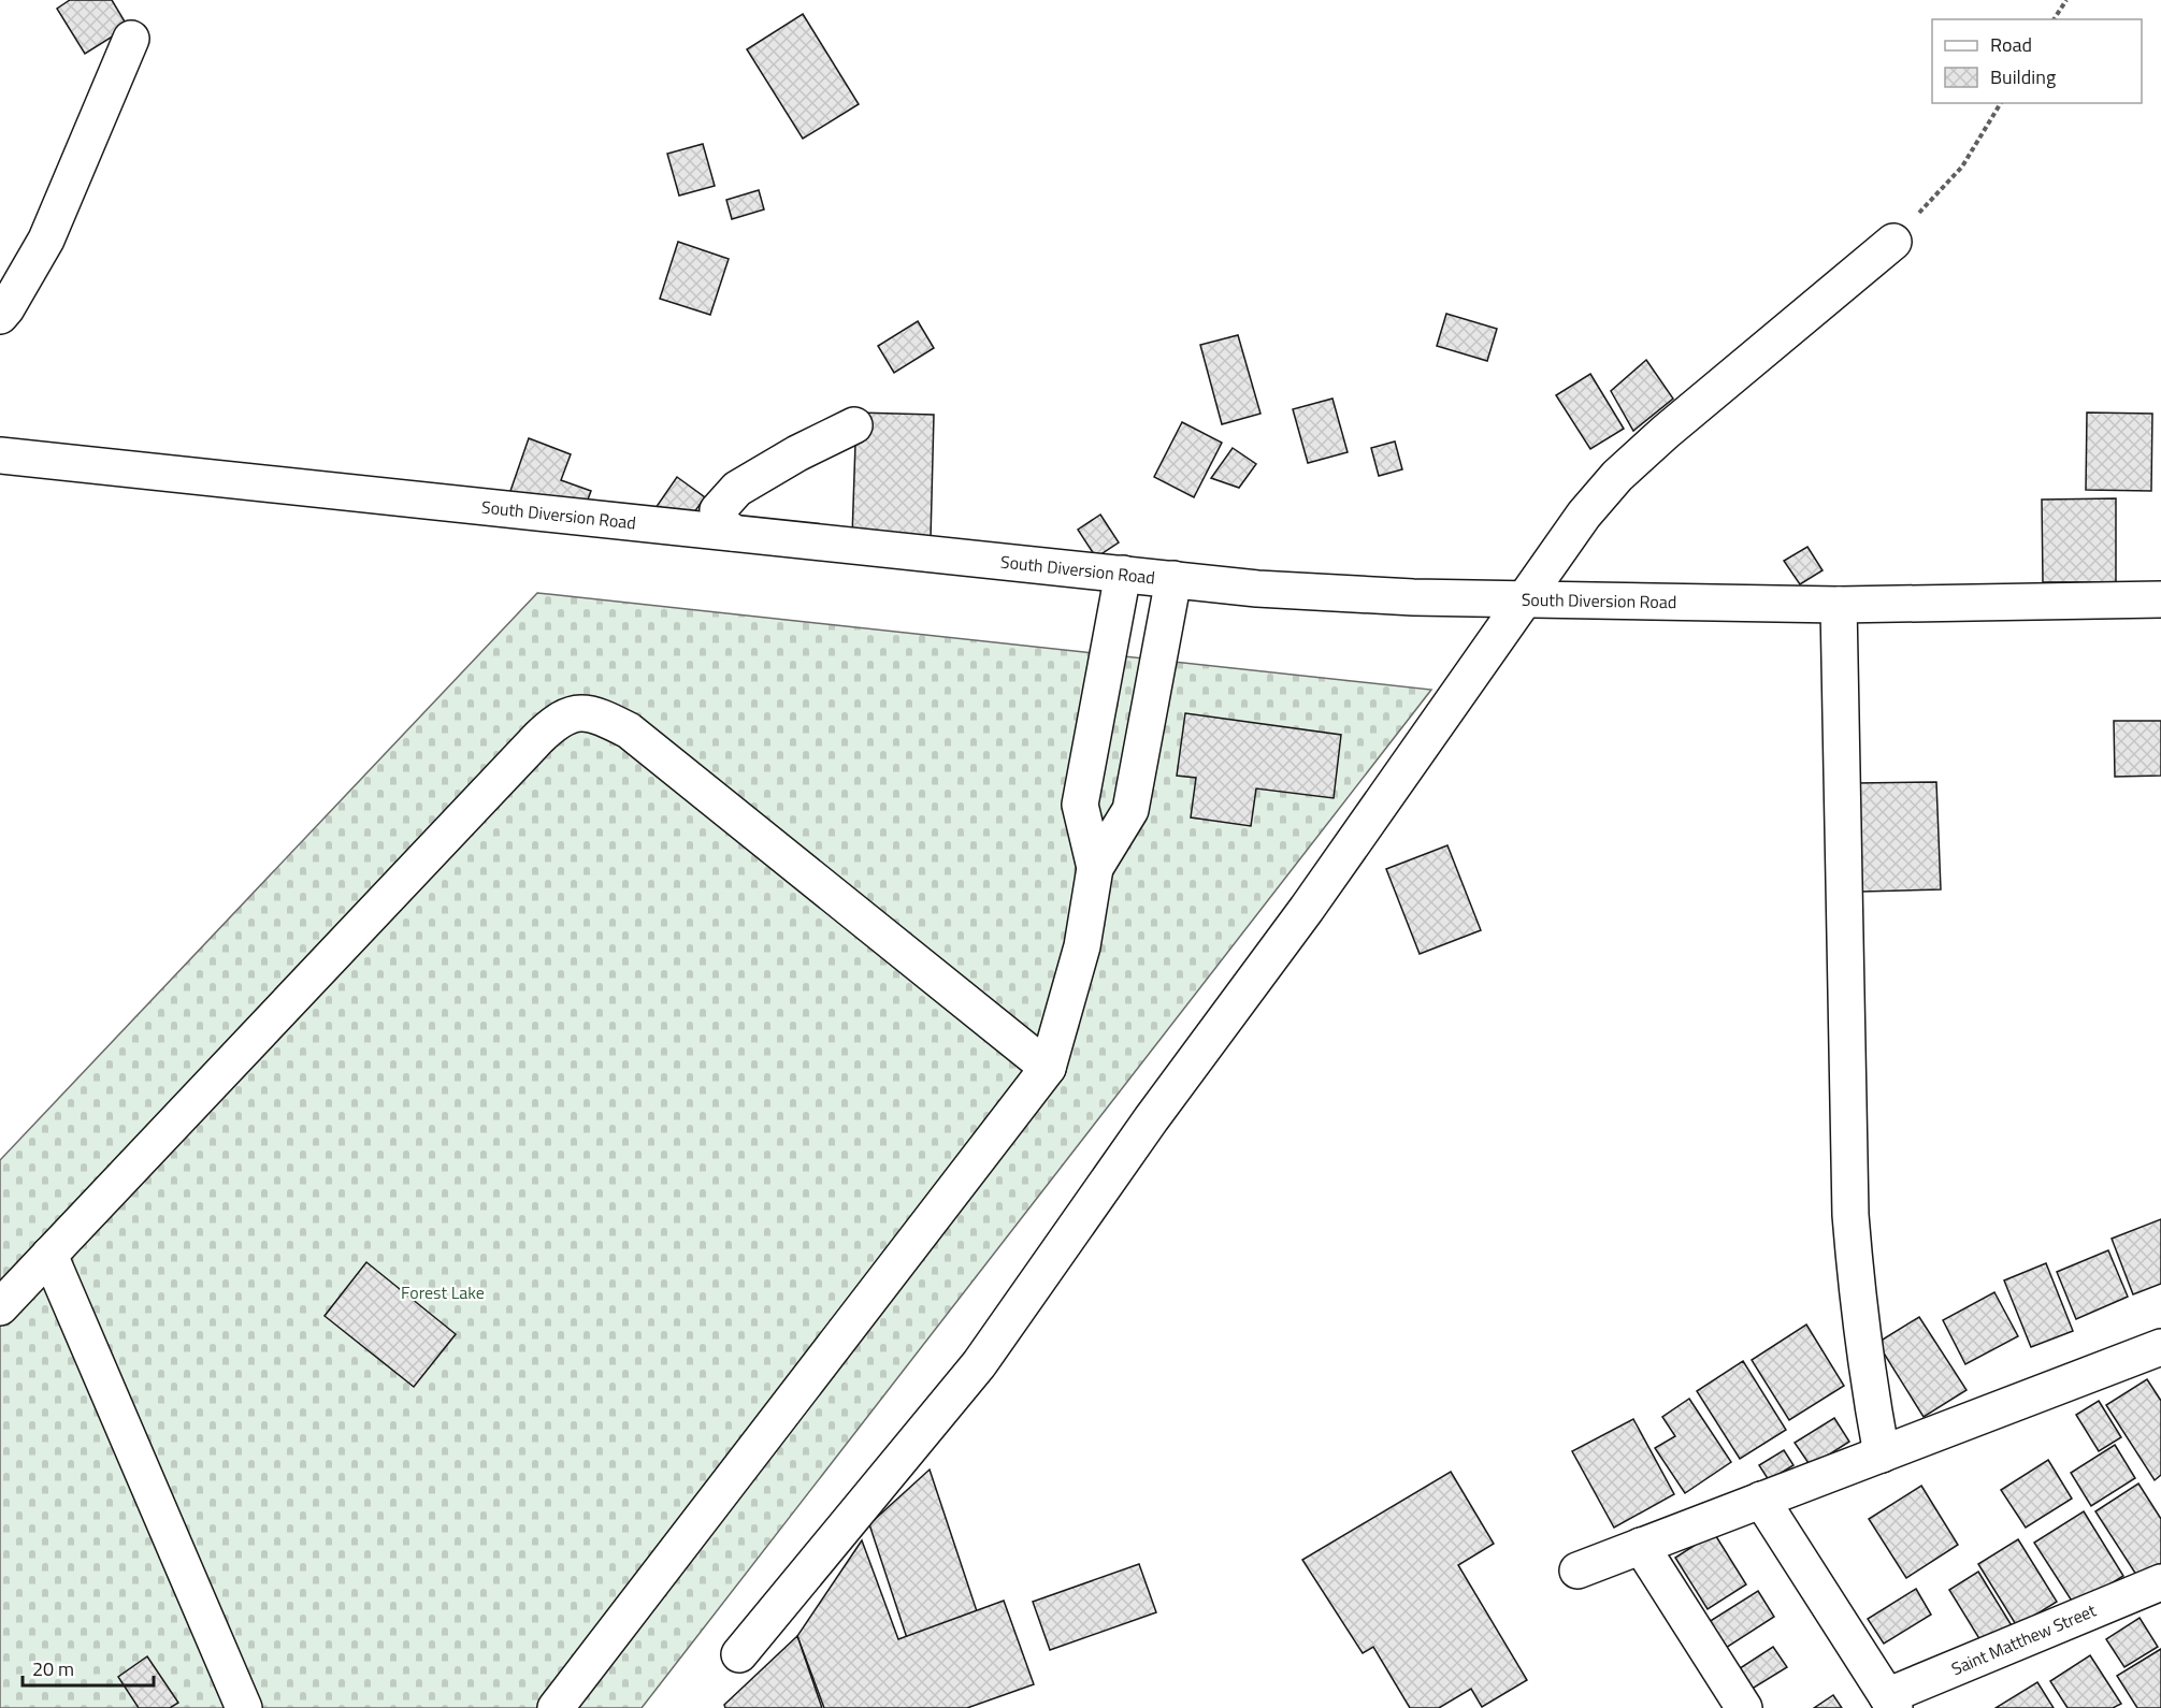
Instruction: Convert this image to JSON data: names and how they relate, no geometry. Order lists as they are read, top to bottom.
{
  "streets": {
    "street": ["South Diversion Road", "Saint Matthew Street"]
  },
  "parks": ["Forest Lake"],
  "legend": ["Road", "Building"],
  "scale_bar": "20 m"
}
